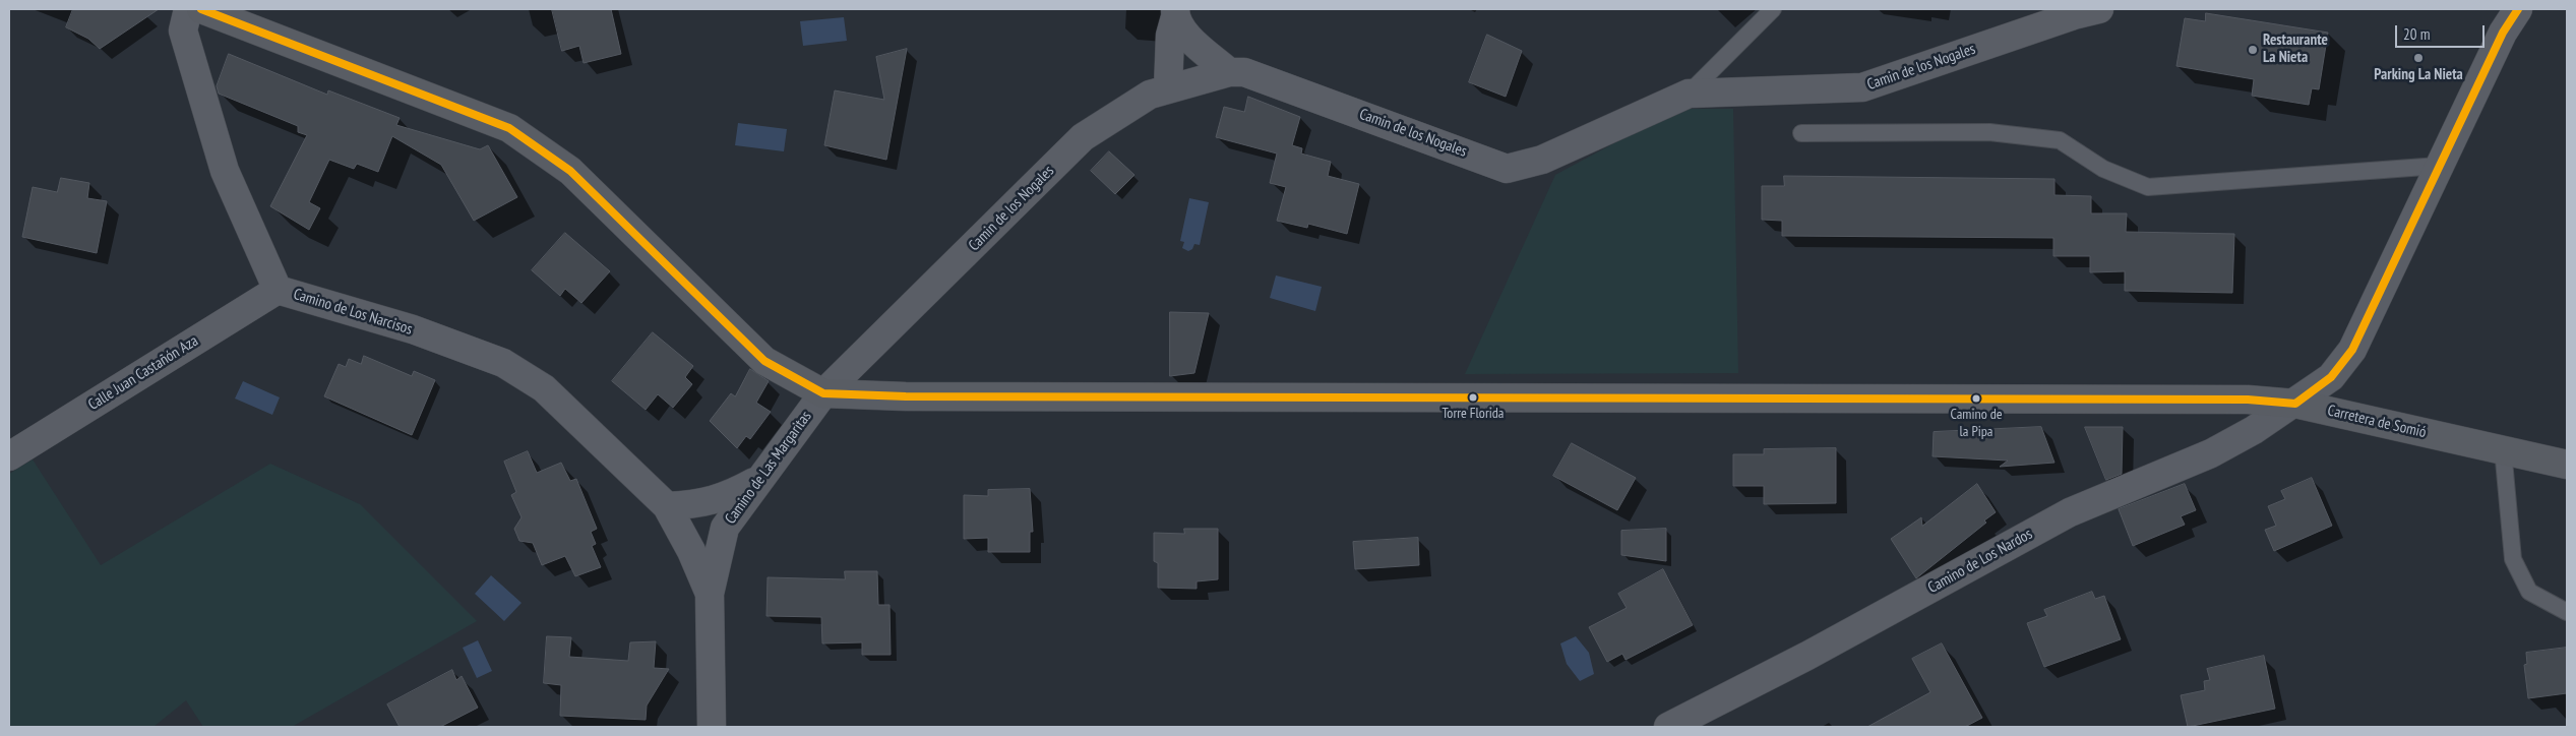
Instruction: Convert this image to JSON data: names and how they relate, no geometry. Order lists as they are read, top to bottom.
{
  "streets": {
    "street": [
      "Camin de los Nogales",
      "Camino de Los Narcisos",
      "Calle Juan Castañón Aza",
      "Carretera de Somió",
      "Camino de Las Margaritas",
      "Camino de Los Nardos"
    ]
  },
  "crossings": [
    ["Camin de los Nogales", "Carretera de Somió"],
    ["Camin de los Nogales", "Camino de Las Margaritas"],
    ["Camino de Los Narcisos", "Calle Juan Castañón Aza"],
    ["Camino de Los Narcisos", "Camino de Las Margaritas"],
    ["Carretera de Somió", "Camino de Las Margaritas"],
    ["Carretera de Somió", "Camino de Los Nardos"]
  ],
  "places": [
    "Restaurante La Nieta",
    "Parking La Nieta",
    "Torre Florida",
    "Camino de la Pipa"
  ],
  "scale_bar": "20 m"
}
